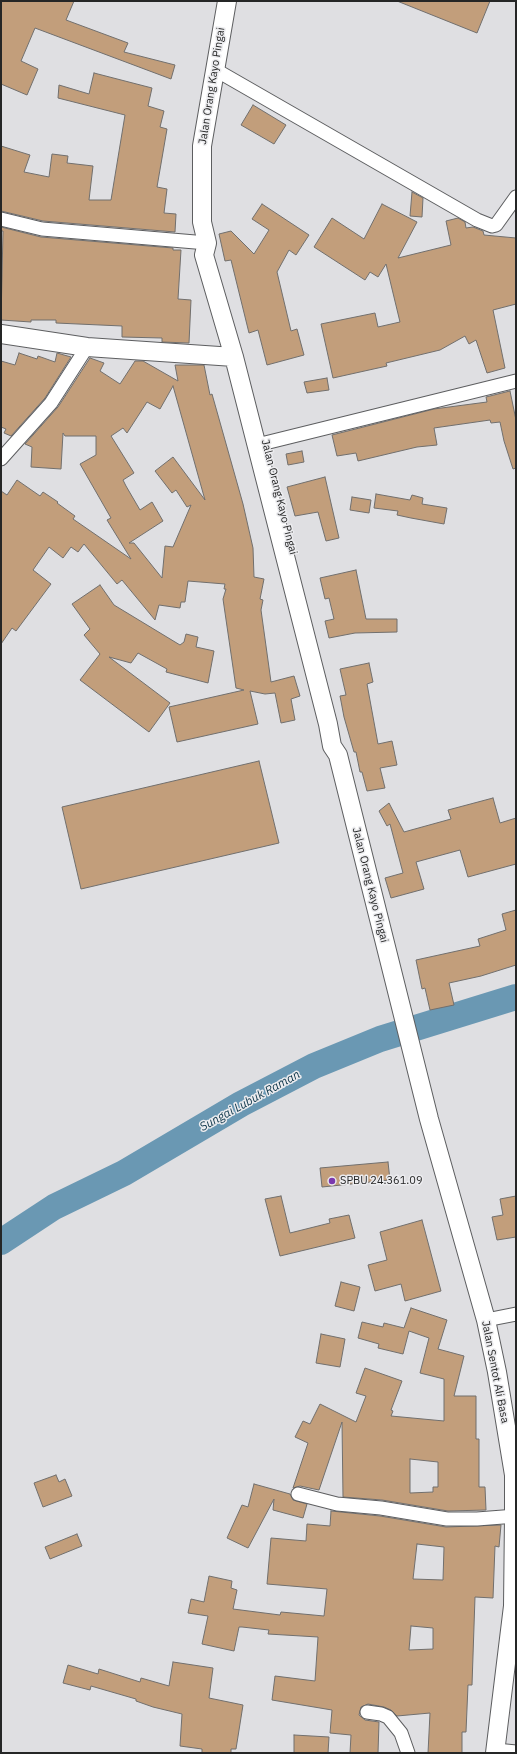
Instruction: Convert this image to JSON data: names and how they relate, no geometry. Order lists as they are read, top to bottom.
{
  "streets": {
    "main road": ["Jalan Orang Kayo Pingai", "Jalan Sentot Ali Basa"]
  },
  "crossings": [
    ["Jalan Orang Kayo Pingai", "Jalan Sentot Ali Basa"]
  ],
  "water": ["Sungai Lubuk Raman"],
  "places": ["SPBU 24.361.09"]
}
